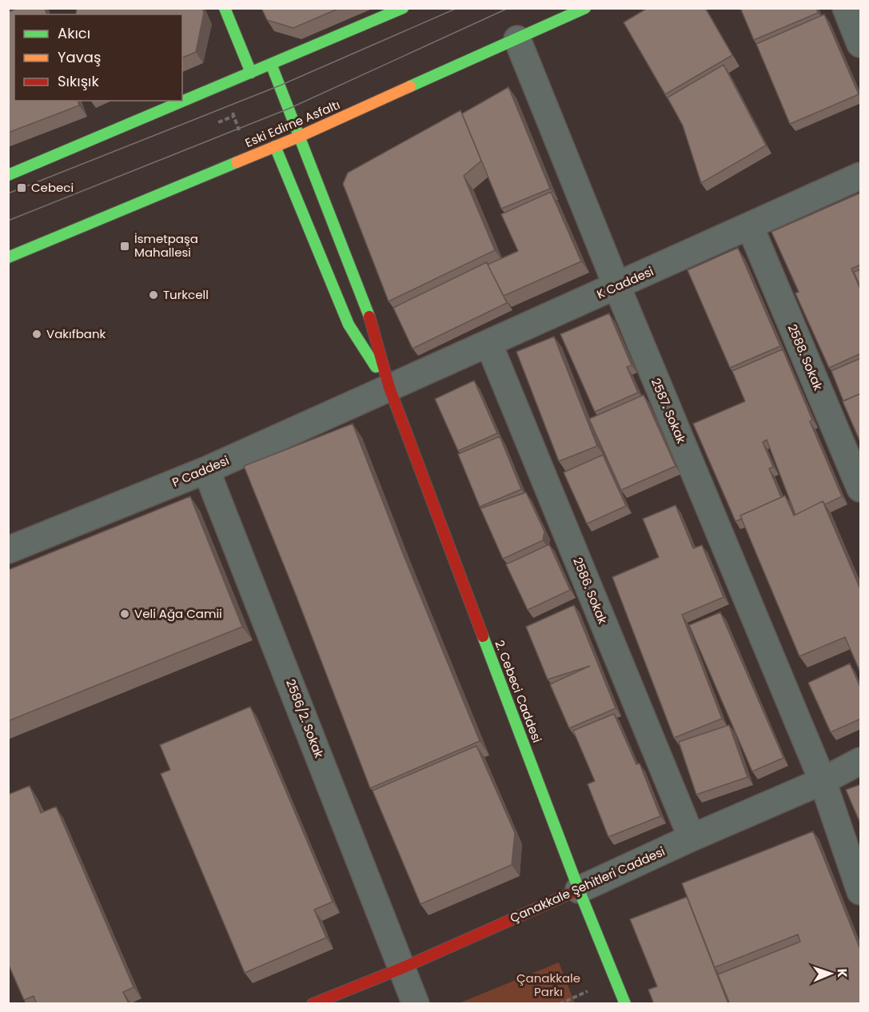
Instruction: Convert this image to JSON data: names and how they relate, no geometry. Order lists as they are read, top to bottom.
{
  "streets": {
    "main road": ["Eski Edirne Asfaltı", "2. Cebeci Caddesi", "Çanakkale Şehitleri Caddesi"],
    "street": [
      "K Caddesi",
      "2588. Sokak",
      "2587. Sokak",
      "P Caddesi",
      "2586. Sokak",
      "2586/2. Sokak"
    ]
  },
  "crossings": [
    ["Eski Edirne Asfaltı", "2587. Sokak"],
    ["K Caddesi", "2588. Sokak"],
    ["K Caddesi", "2587. Sokak"],
    ["K Caddesi", "P Caddesi"],
    ["K Caddesi", "2586. Sokak"],
    ["K Caddesi", "2. Cebeci Caddesi"],
    ["2587. Sokak", "Çanakkale Şehitleri Caddesi"],
    ["P Caddesi", "2. Cebeci Caddesi"],
    ["P Caddesi", "2586/2. Sokak"],
    ["2586. Sokak", "Çanakkale Şehitleri Caddesi"],
    ["2. Cebeci Caddesi", "Çanakkale Şehitleri Caddesi"],
    ["2586/2. Sokak", "Çanakkale Şehitleri Caddesi"]
  ],
  "parks": ["Çanakkale Parkı"],
  "places": {
    "transit": ["Cebeci", "İsmetpaşa Mahallesi"],
    "other": ["Turkcell", "Vakıfbank", "Veli Ağa Camii"]
  },
  "legend": ["Akıcı", "Yavaş", "Sıkışık"],
  "north": "right"
}
